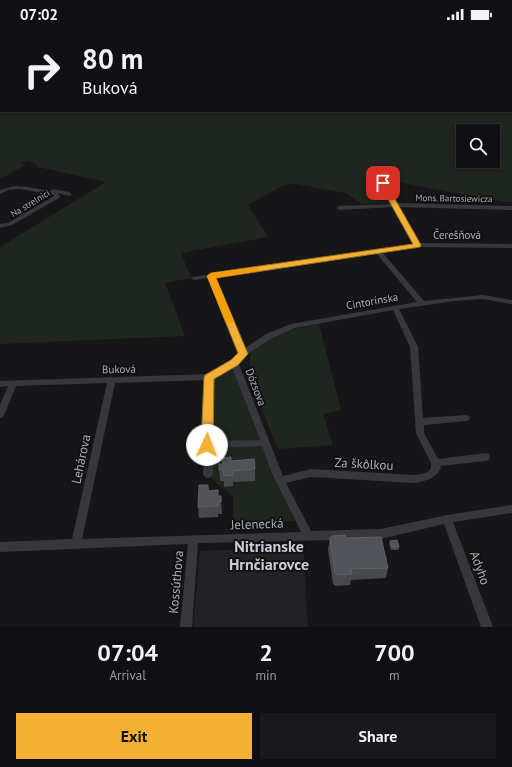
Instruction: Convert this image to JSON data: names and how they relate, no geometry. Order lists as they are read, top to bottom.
{
  "streets": {
    "street": [
      "Mons. Bartosiewicza",
      "Na strelnici",
      "Čerešňová",
      "Cintorínska",
      "Buková",
      "Dózsova",
      "Lehárova",
      "Za škôlkou",
      "Jelenecká",
      "Adyho",
      "Kossúthova"
    ]
  },
  "crossings": [
    ["Čerešňová", "Dózsova"],
    ["Cintorínska", "Dózsova"],
    ["Buková", "Lehárova"],
    ["Dózsova", "Za škôlkou"],
    ["Dózsova", "Jelenecká"],
    ["Lehárova", "Jelenecká"],
    ["Jelenecká", "Adyho"],
    ["Jelenecká", "Kossúthova"]
  ],
  "districts": ["Nitrianske Hrnčiarovce"],
  "page": {
    "status": "07:02",
    "turn": ["80 m", "Buková"],
    "eta": [
      "07:04",
      "Arrival",
      "2",
      "min",
      "700",
      "m"
    ],
    "buttons": ["Exit", "Share"]
  }
}
